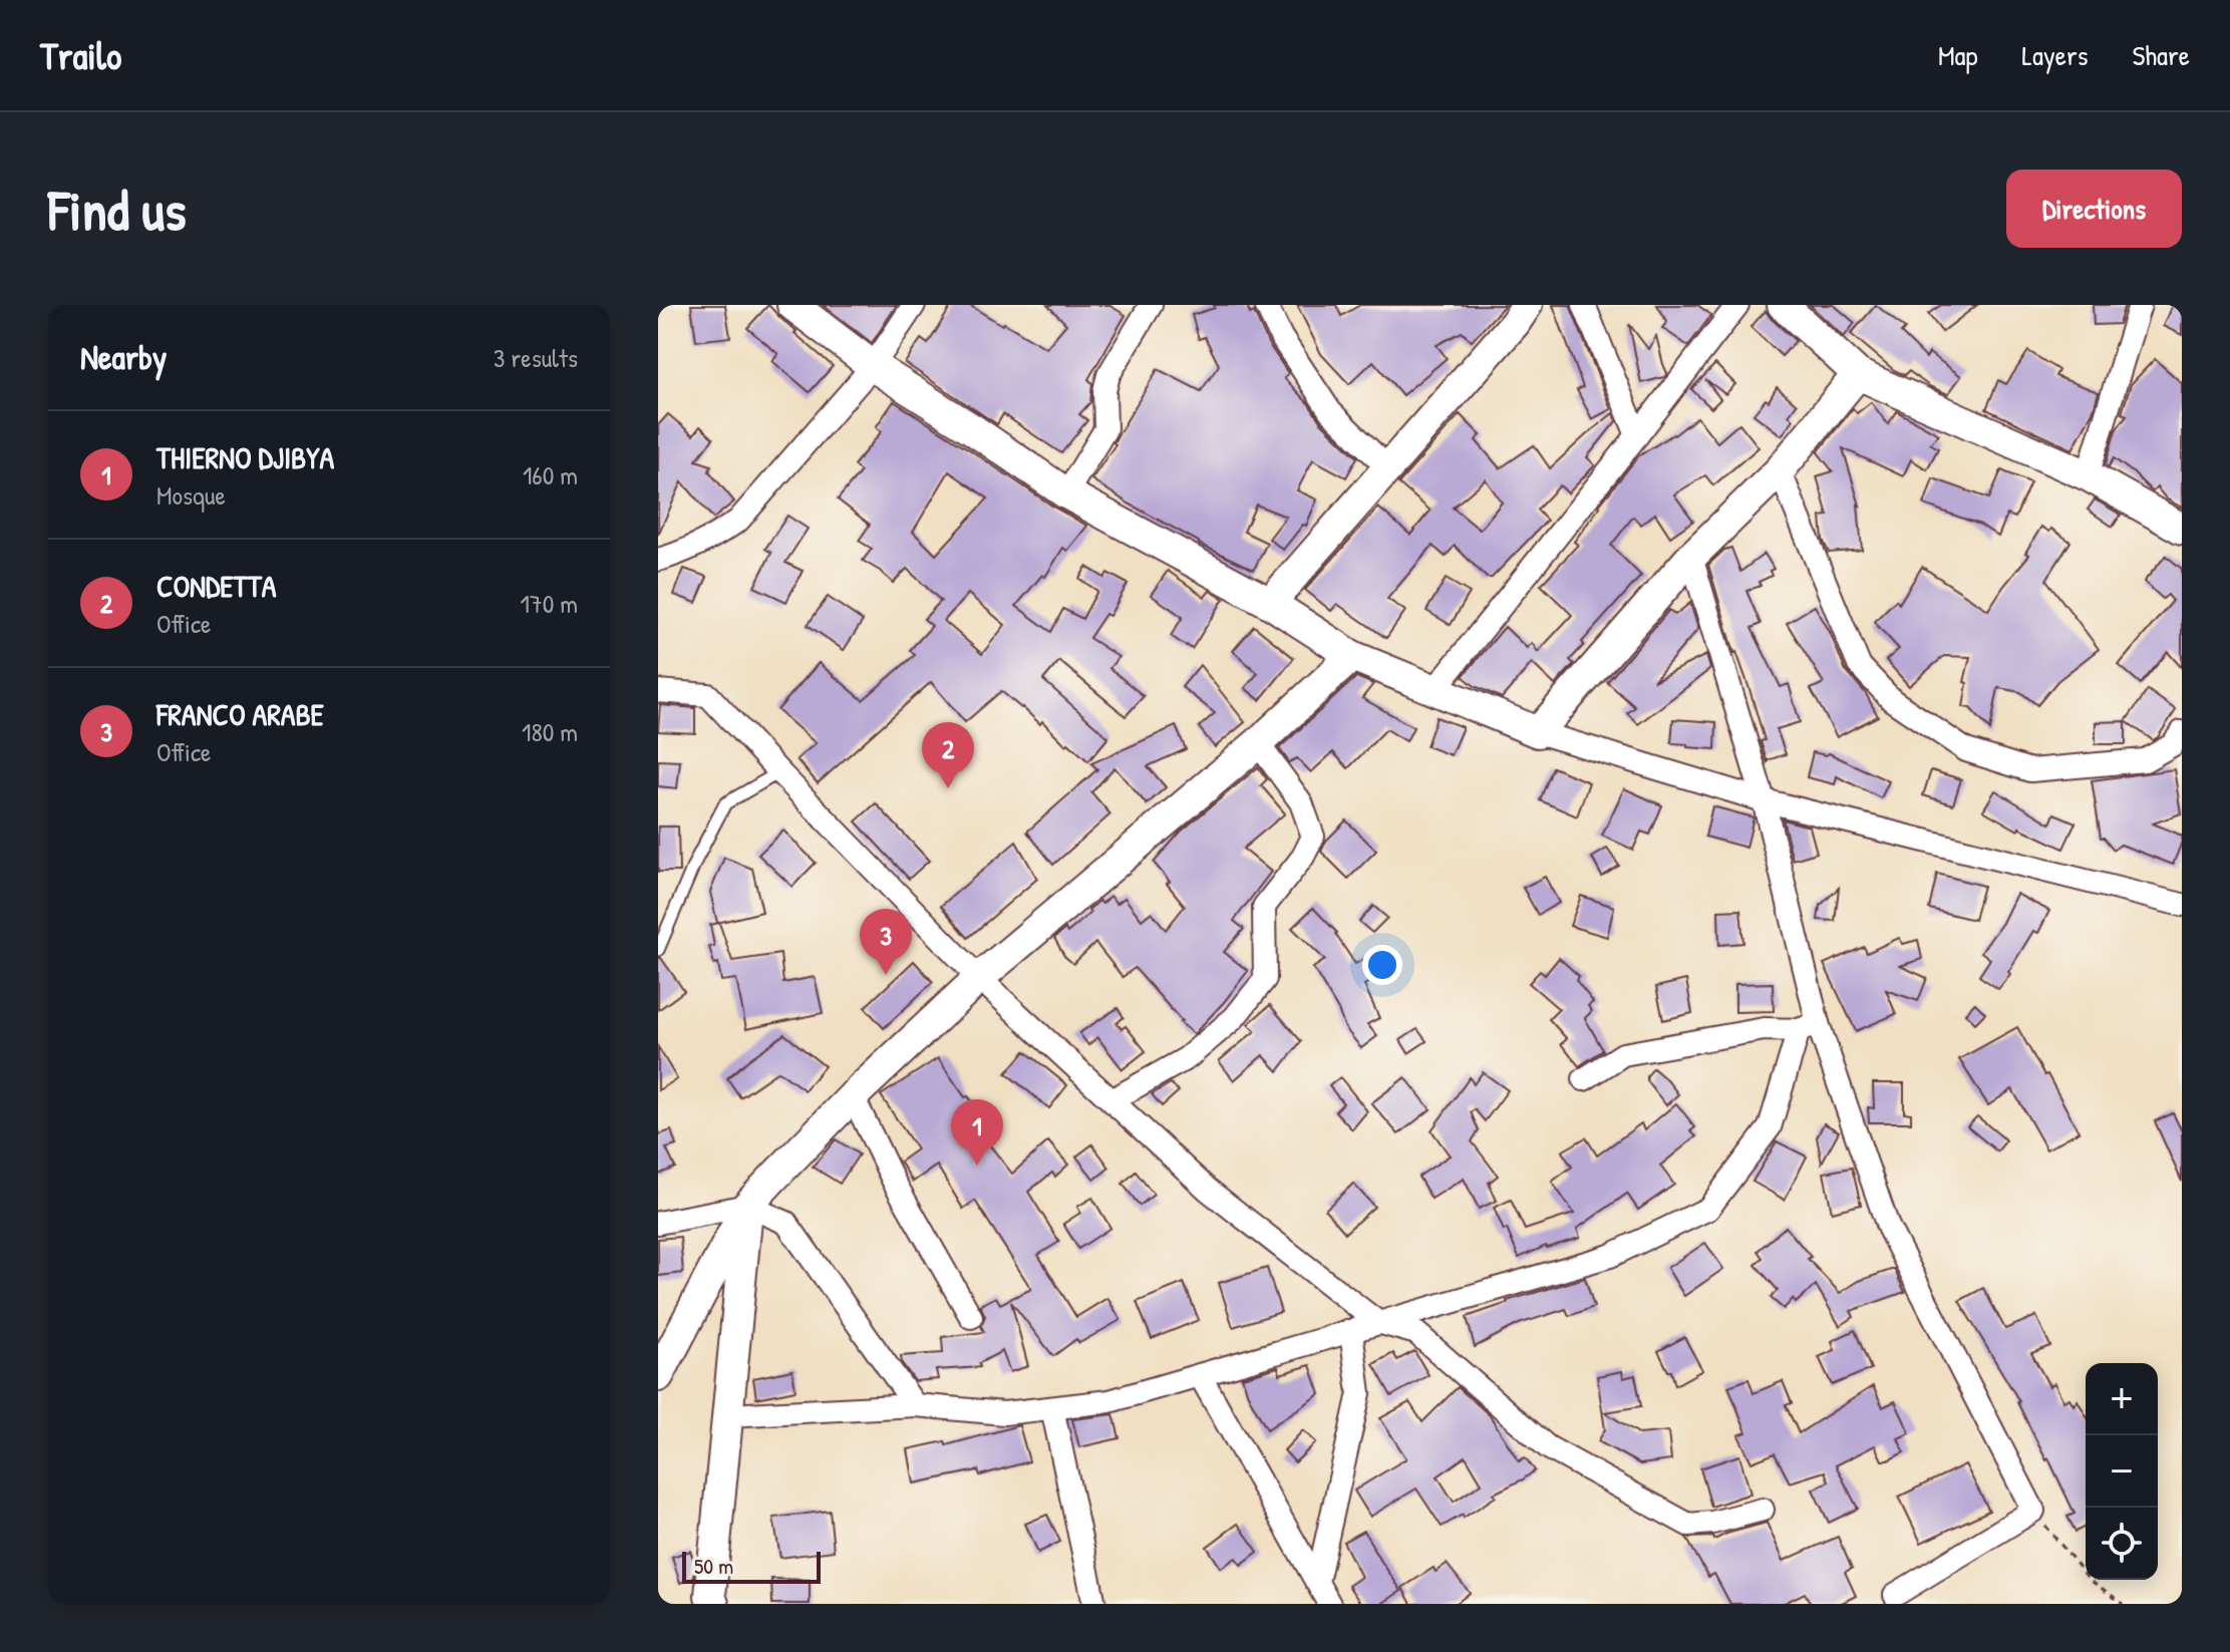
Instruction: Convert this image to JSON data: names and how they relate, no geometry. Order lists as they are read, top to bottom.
{
  "scale_bar": "50 m",
  "page": {
    "header": "Trailo",
    "nav": ["Map", "Layers", "Share"],
    "buttons": "Directions",
    "title": "Find us",
    "heading": ["Nearby", "3 results"],
    "list": [
      {
        "mark": "1",
        "name": "THIERNO DJIBYA",
        "note": "Mosque",
        "value": "160 m"
      },
      {
        "mark": "2",
        "name": "CONDETTA",
        "note": "Office",
        "value": "170 m"
      },
      {
        "mark": "3",
        "name": "FRANCO ARABE",
        "note": "Office",
        "value": "180 m"
      }
    ],
    "pins": ["2", "3", "1"],
    "map_buttons": ["+", "−"],
    "scale": "50 m"
  }
}
